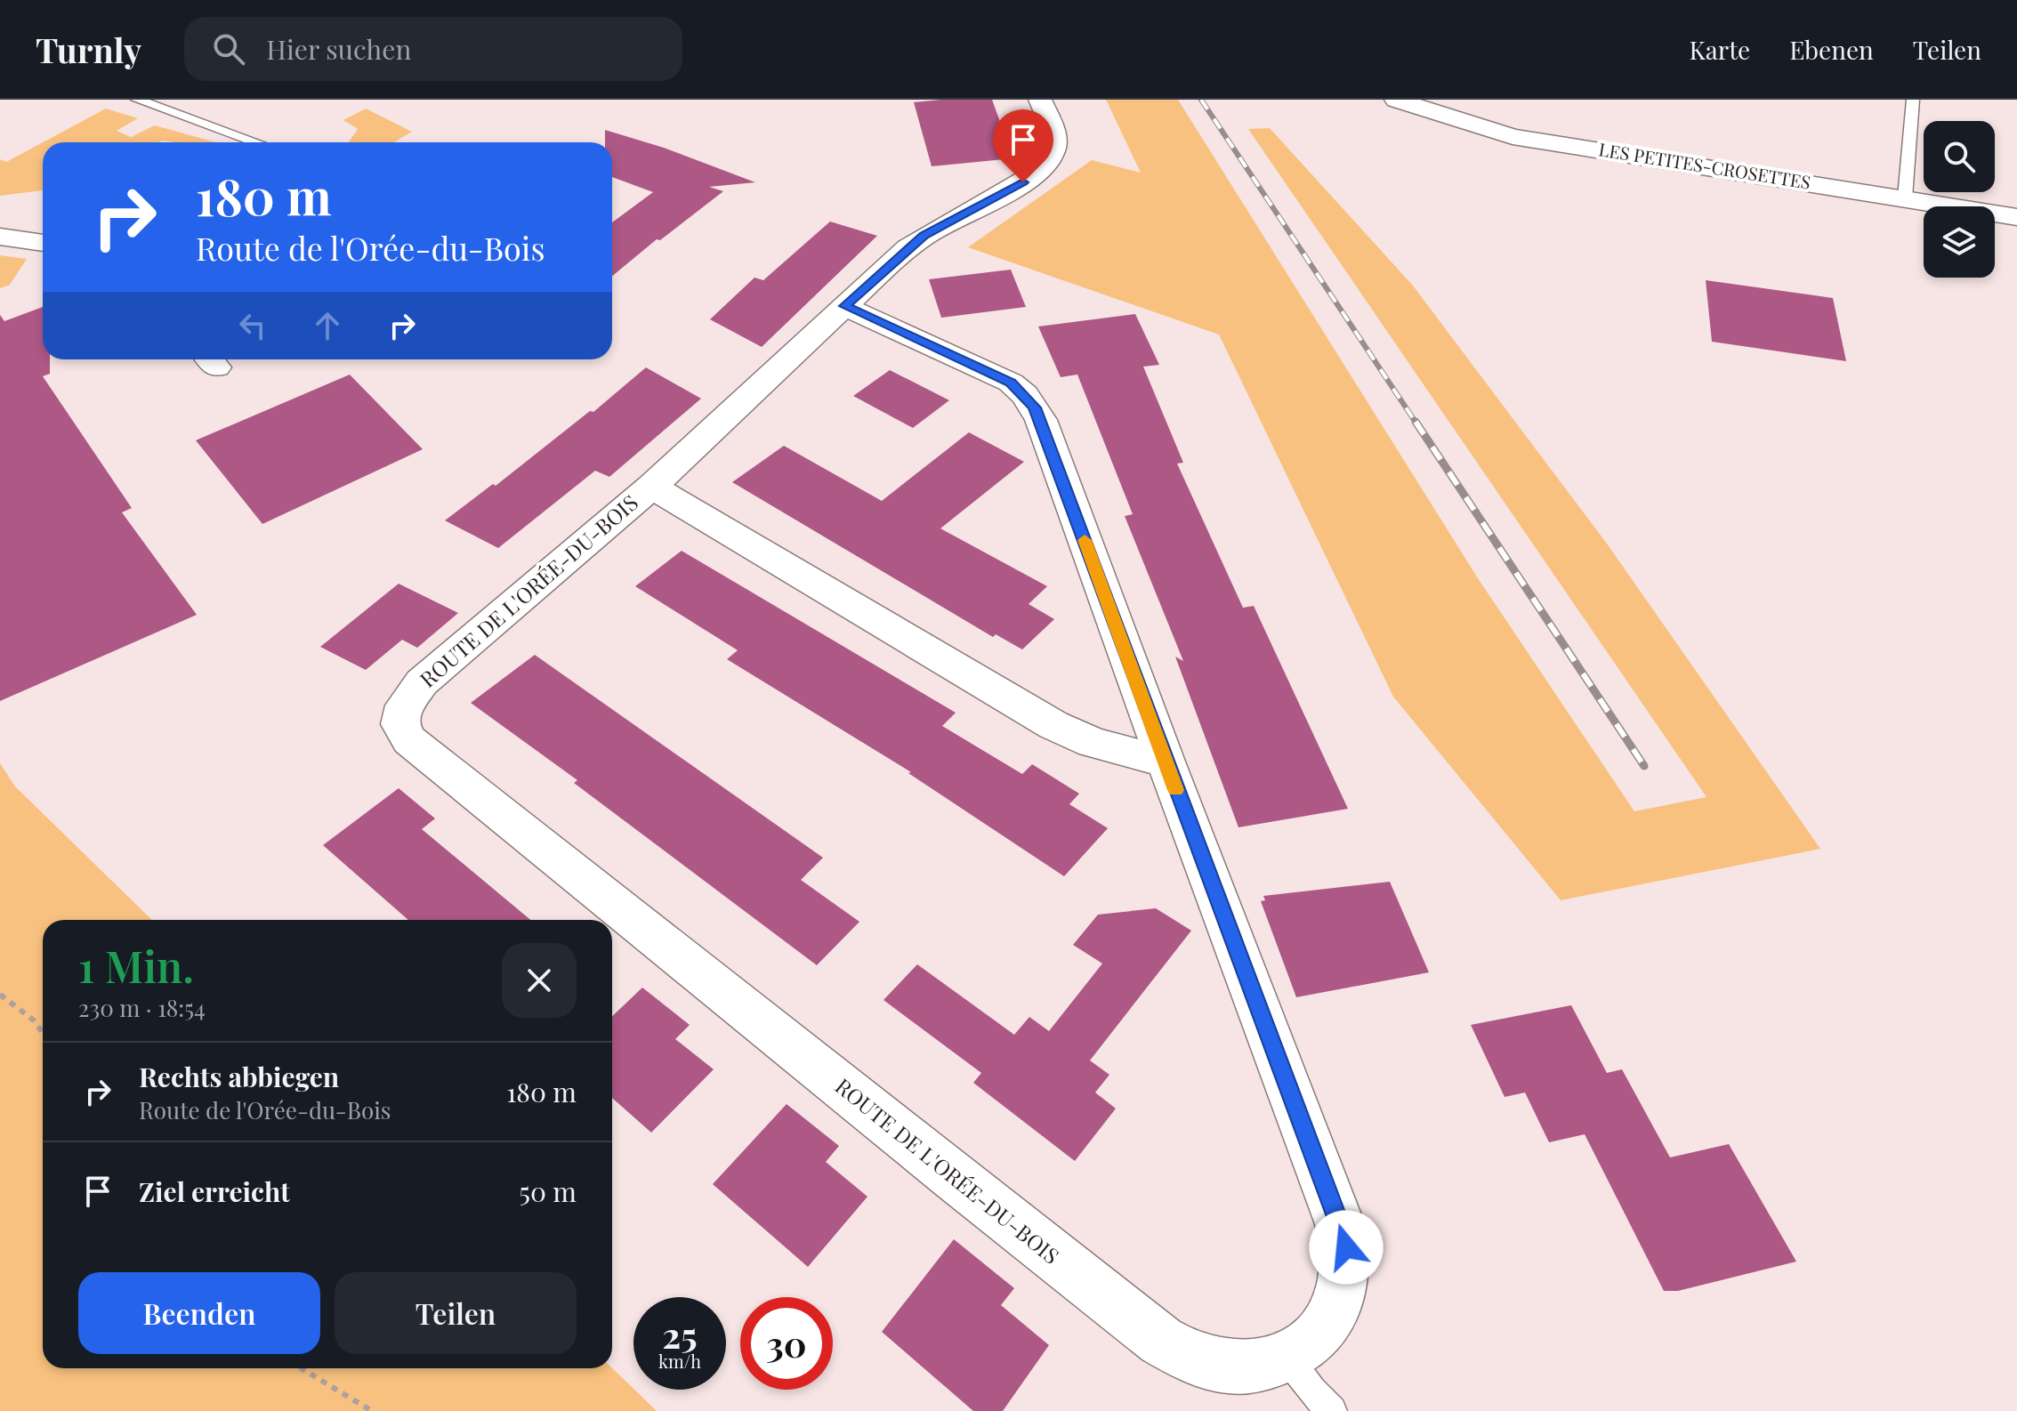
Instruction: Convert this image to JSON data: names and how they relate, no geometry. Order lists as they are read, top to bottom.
{
  "streets": {
    "street": ["LES PETITES-CROSETTES", "ROUTE DE L'ORÉE-DU-BOIS"]
  },
  "page": {
    "header": "Turnly",
    "search": "Hier suchen",
    "nav": ["Karte", "Ebenen", "Teilen"],
    "turn": ["180 m", "Route de l'Orée-du-Bois"],
    "heading": ["1 Min.", "230 m · 18:54"],
    "list": [
      {
        "name": "Rechts abbiegen",
        "note": "Route de l'Orée-du-Bois",
        "value": "180 m"
      },
      {
        "name": "Ziel erreicht",
        "value": "50 m"
      }
    ],
    "buttons": ["Beenden", "Teilen"],
    "speed": "25 km/h",
    "limit": "30"
  }
}
